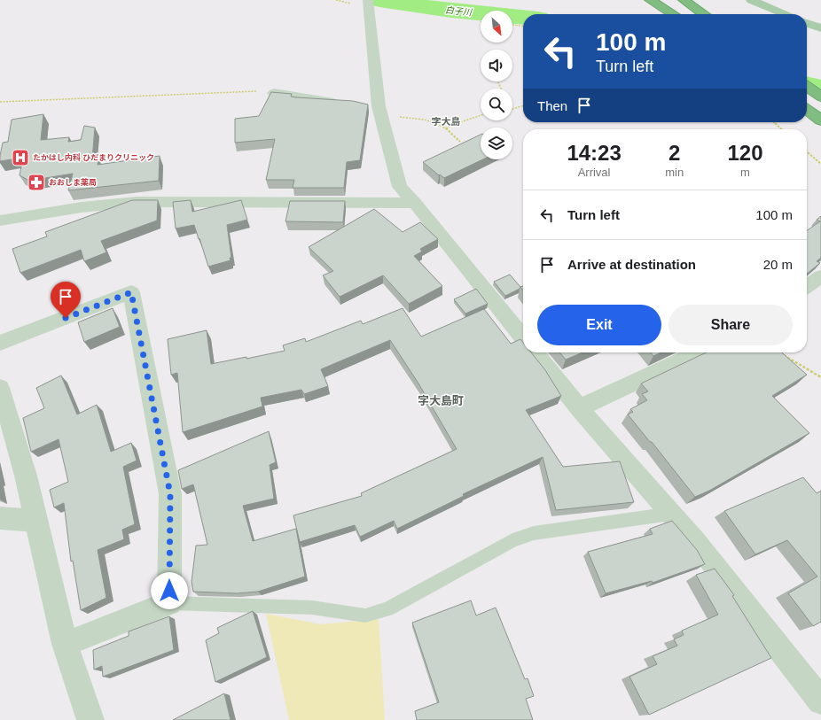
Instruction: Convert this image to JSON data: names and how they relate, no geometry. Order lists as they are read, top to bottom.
{
  "districts": ["字大島", "字大島町"],
  "water": ["白子川"],
  "places": {
    "hospital": ["たかはし内科 ひだまりクリニック"],
    "pharmacy": ["おおしま薬局"]
  },
  "north": "bottom right",
  "page": {
    "turn": ["100 m", "Turn left"],
    "then": "Then",
    "eta": [
      "14:23",
      "Arrival",
      "2",
      "min",
      "120",
      "m"
    ],
    "list": [
      {
        "name": "Turn left",
        "value": "100 m"
      },
      {
        "name": "Arrive at destination",
        "value": "20 m"
      }
    ],
    "buttons": ["Exit", "Share"]
  }
}
